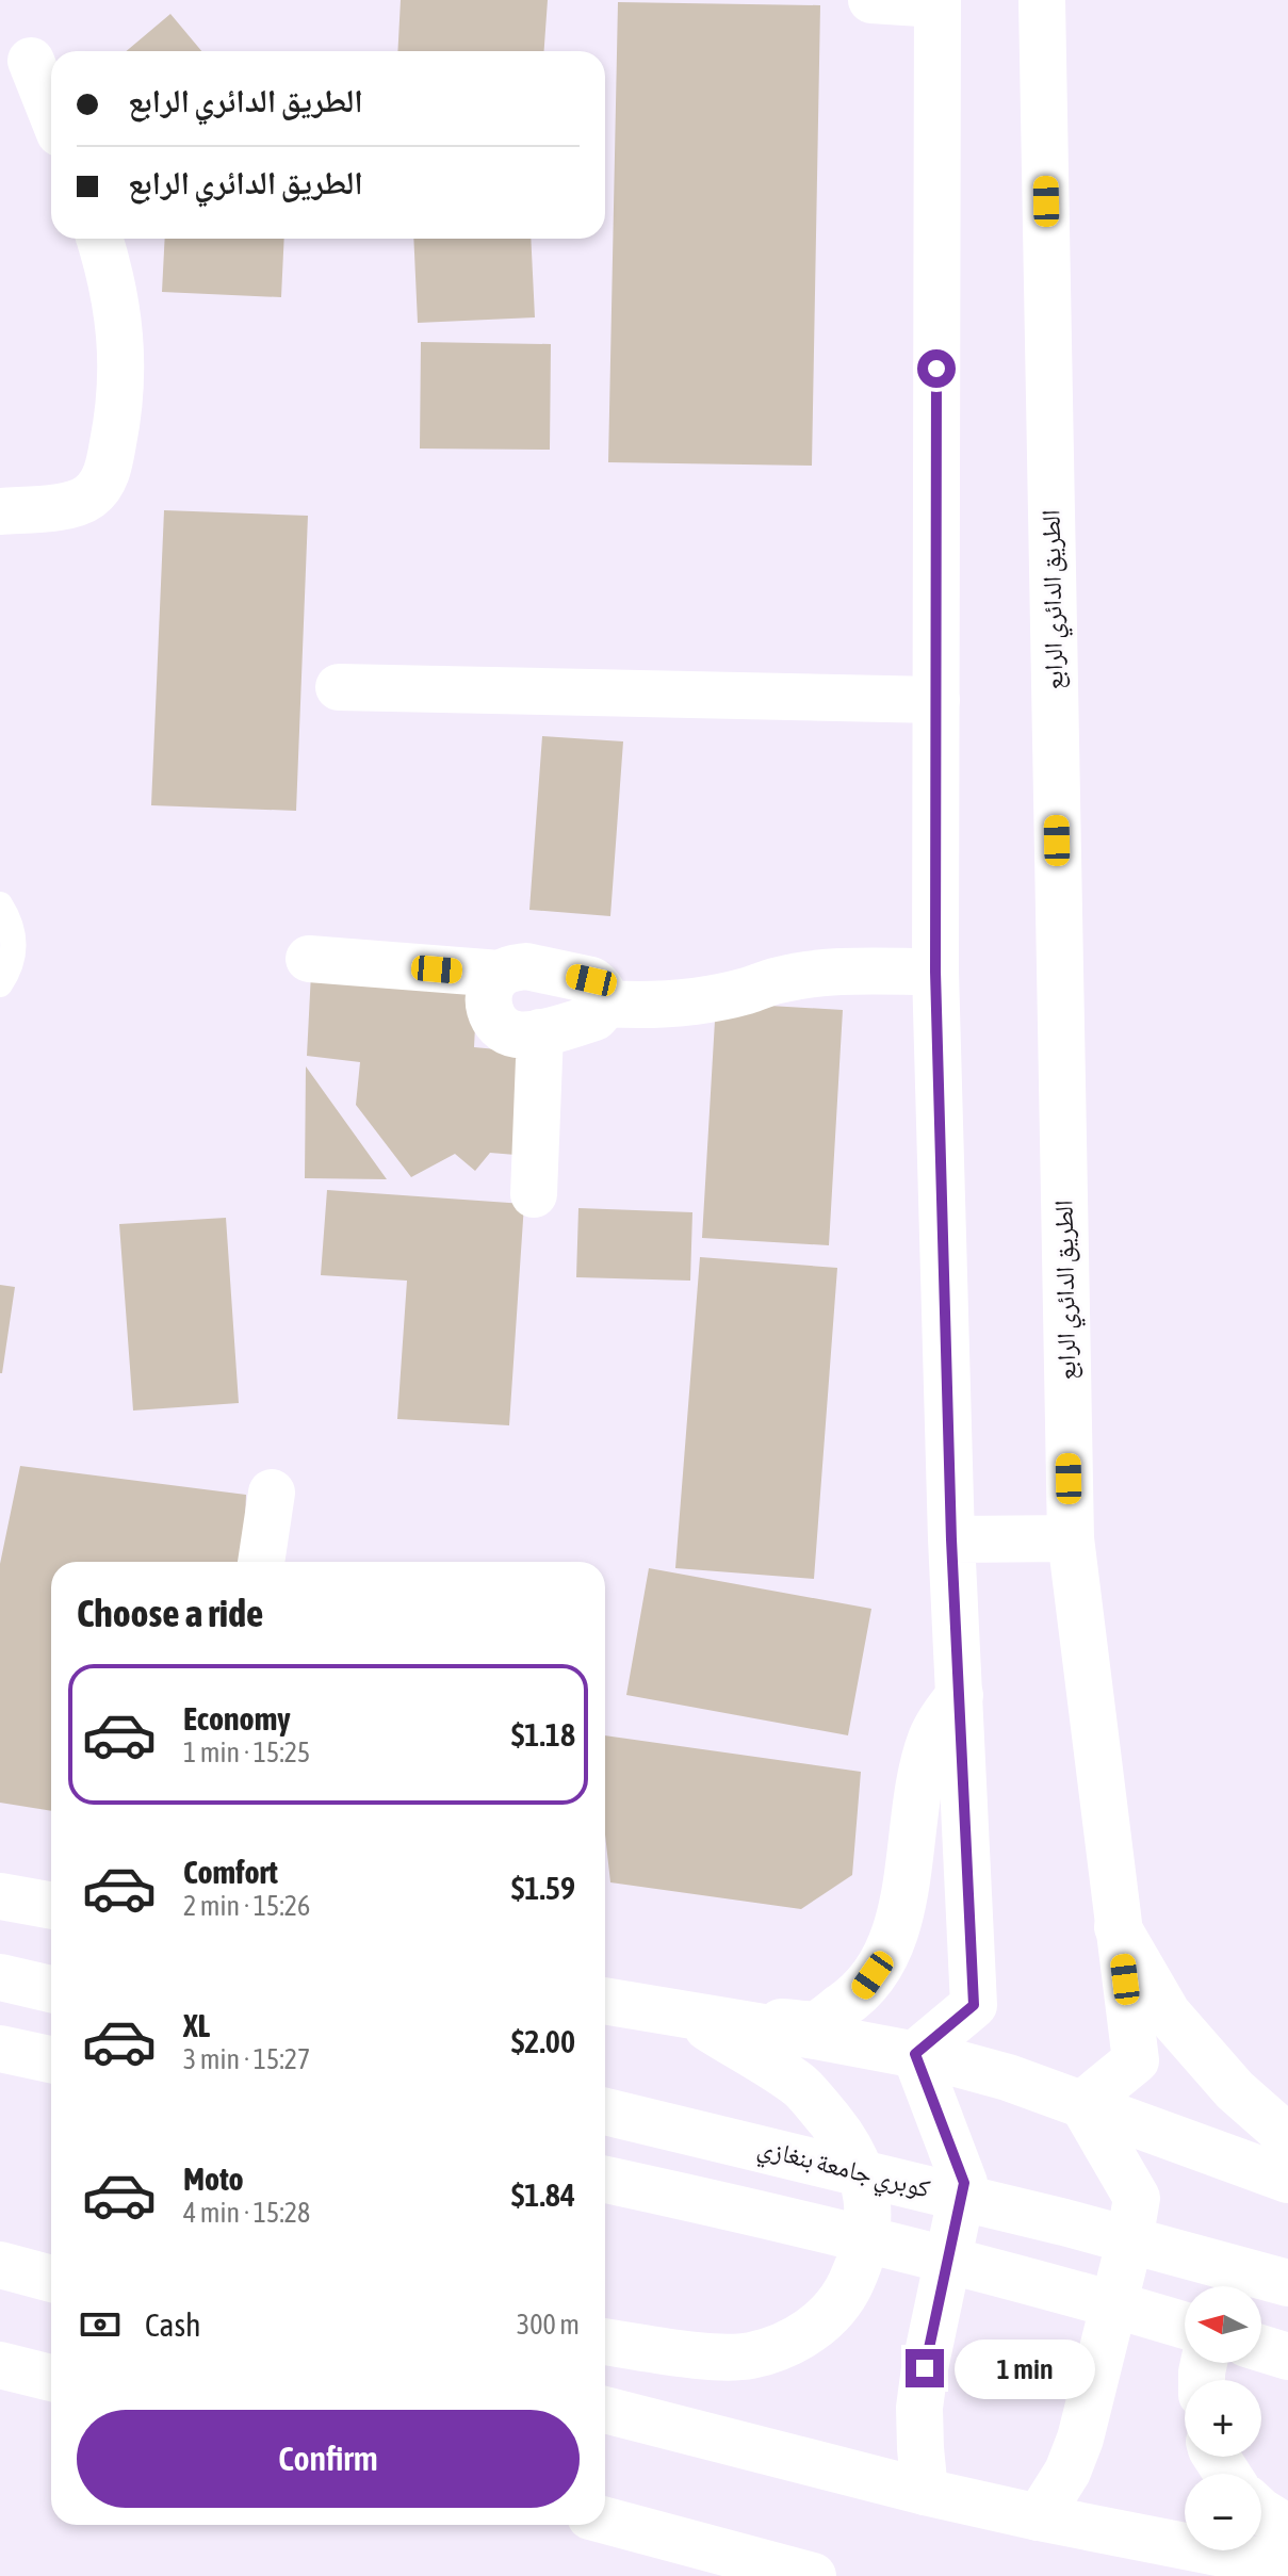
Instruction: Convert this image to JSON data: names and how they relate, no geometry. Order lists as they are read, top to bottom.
{
  "streets": {
    "main road": ["الطريق الدائري الرابع", "كوبري جامعة بنغازي"]
  },
  "north": "left",
  "page": {
    "banner": ["الطريق الدائري الرابع", "الطريق الدائري الرابع"],
    "heading": "Choose a ride",
    "list": [
      {
        "name": "Economy",
        "note": "1 min · 15:25",
        "value": "$1.18"
      },
      {
        "name": "Comfort",
        "note": "2 min · 15:26",
        "value": "$1.59"
      },
      {
        "name": "XL",
        "note": "3 min · 15:27",
        "value": "$2.00"
      },
      {
        "name": "Moto",
        "note": "4 min · 15:28",
        "value": "$1.84"
      }
    ],
    "pay": ["Cash", "300 m"],
    "map_buttons": ["+", "−"],
    "bubble": "1 min",
    "buttons": "Confirm"
  }
}
